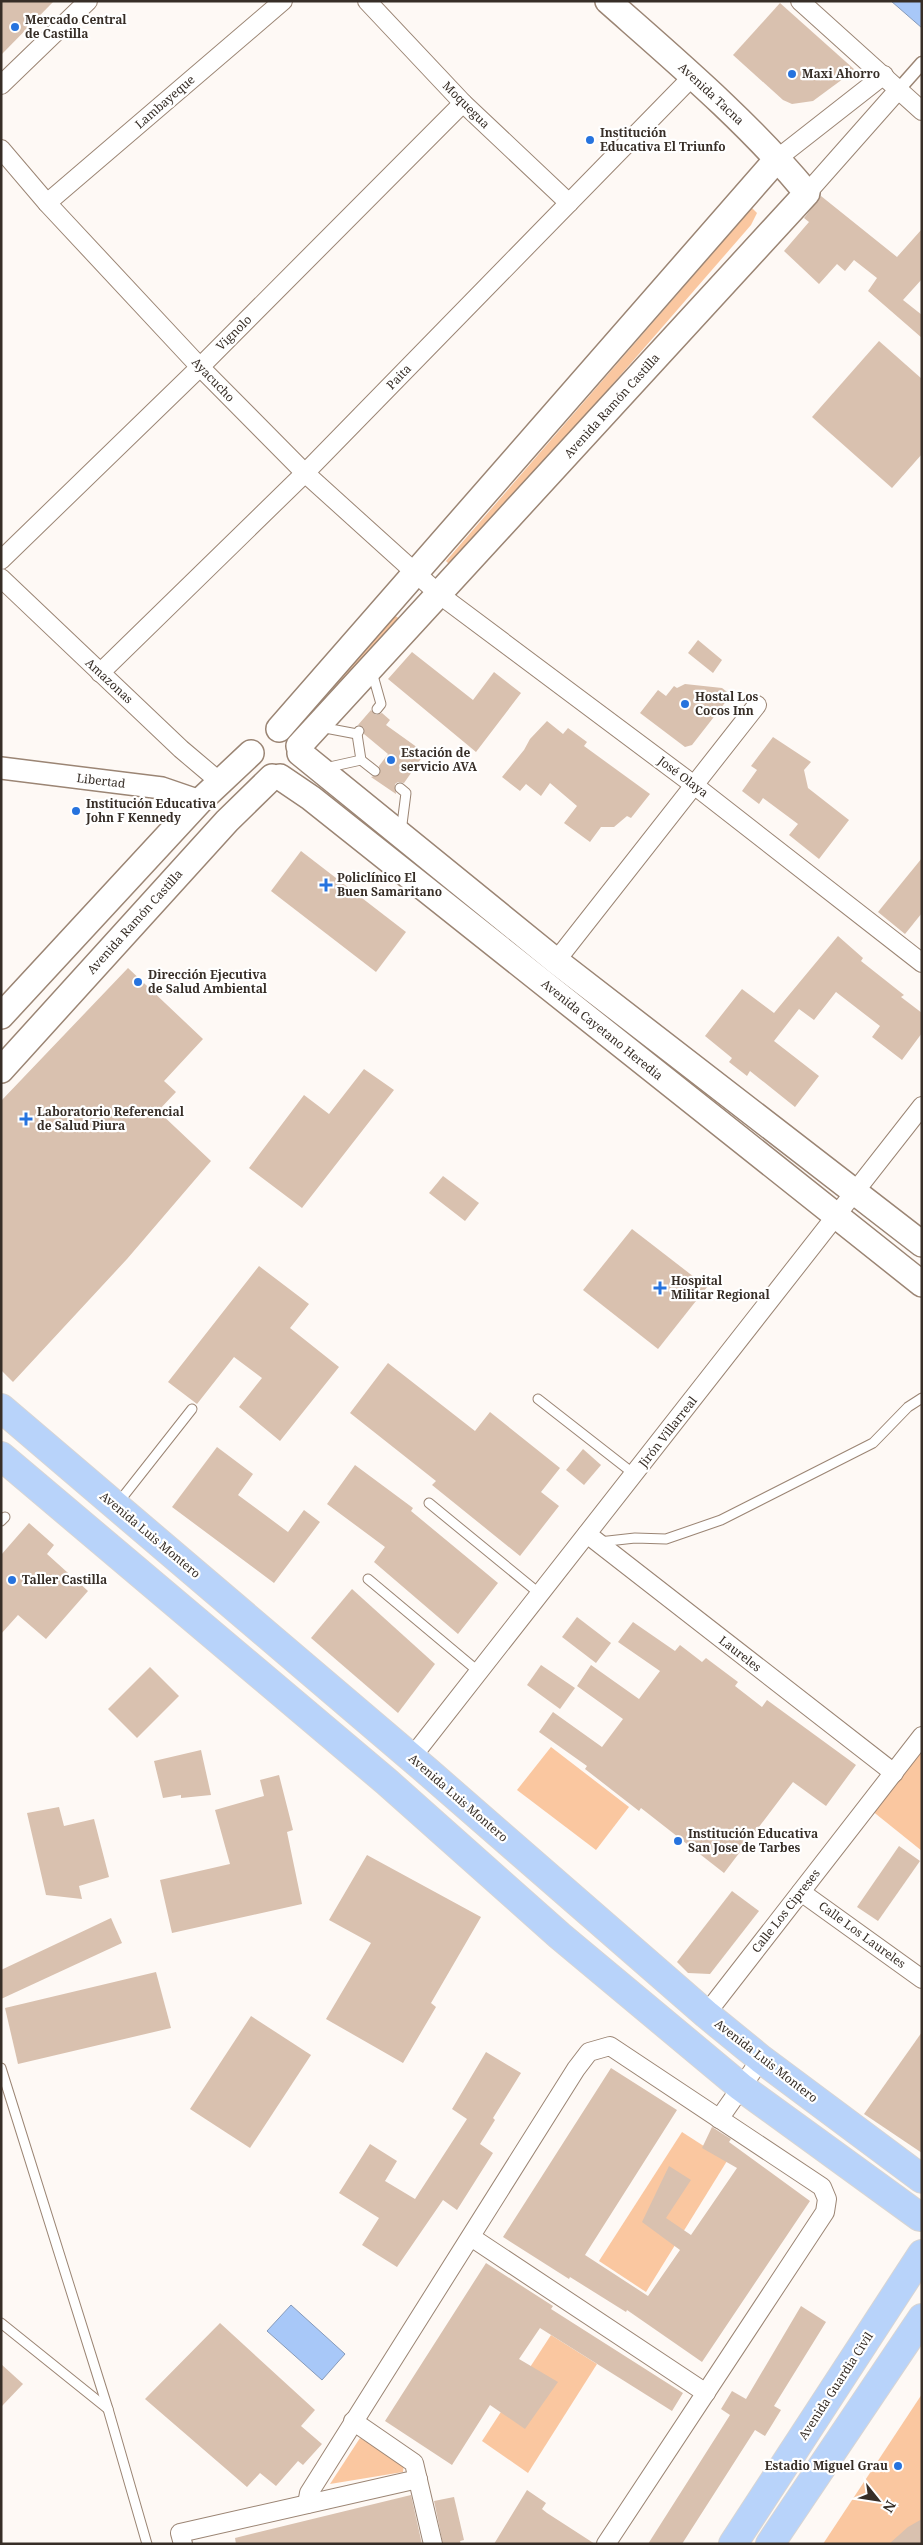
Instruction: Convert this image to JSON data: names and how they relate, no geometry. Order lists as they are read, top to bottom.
{
  "streets": {
    "main road": [
      "Avenida Tacna",
      "Avenida Ramón Castilla",
      "Avenida Cayetano Heredia",
      "Avenida Luis Montero",
      "Avenida Guardia Civil"
    ],
    "street": [
      "Lambayeque",
      "Moquegua",
      "Vignolo",
      "Paita",
      "Ayacucho",
      "Amazonas",
      "José Olaya",
      "Libertad",
      "Jirón Villarreal",
      "Laureles",
      "Calle Los Cipreses",
      "Calle Los Laureles"
    ]
  },
  "crossings": [
    ["Avenida Tacna", "Paita"],
    ["Avenida Tacna", "Avenida Ramón Castilla"],
    ["Lambayeque", "Ayacucho"],
    ["Moquegua", "Vignolo"],
    ["Moquegua", "Paita"],
    ["Vignolo", "Ayacucho"],
    ["Paita", "Ayacucho"],
    ["Paita", "Amazonas"],
    ["Ayacucho", "Avenida Ramón Castilla"],
    ["Ayacucho", "José Olaya"],
    ["Avenida Ramón Castilla", "José Olaya"],
    ["Avenida Ramón Castilla", "Avenida Cayetano Heredia"],
    ["Avenida Cayetano Heredia", "Jirón Villarreal"],
    ["Jirón Villarreal", "Avenida Luis Montero"],
    ["Jirón Villarreal", "Laureles"],
    ["Avenida Luis Montero", "Calle Los Cipreses"],
    ["Laureles", "Calle Los Cipreses"],
    ["Calle Los Cipreses", "Calle Los Laureles"]
  ],
  "places": {
    "other": [
      "Mercado Central de Castilla",
      "Maxi Ahorro",
      "Institución Educativa El Triunfo",
      "Hostal Los Cocos Inn",
      "Estación de servicio AVA",
      "Institución Educativa John F Kennedy",
      "Dirección Ejecutiva de Salud Ambiental",
      "Taller Castilla",
      "Institución Educativa San Jose de Tarbes",
      "Estadio Miguel Grau"
    ],
    "health": ["Policlínico El Buen Samaritano", "Laboratorio Referencial de Salud Piura", "Hospital Militar Regional"]
  },
  "north": "bottom right"
}
